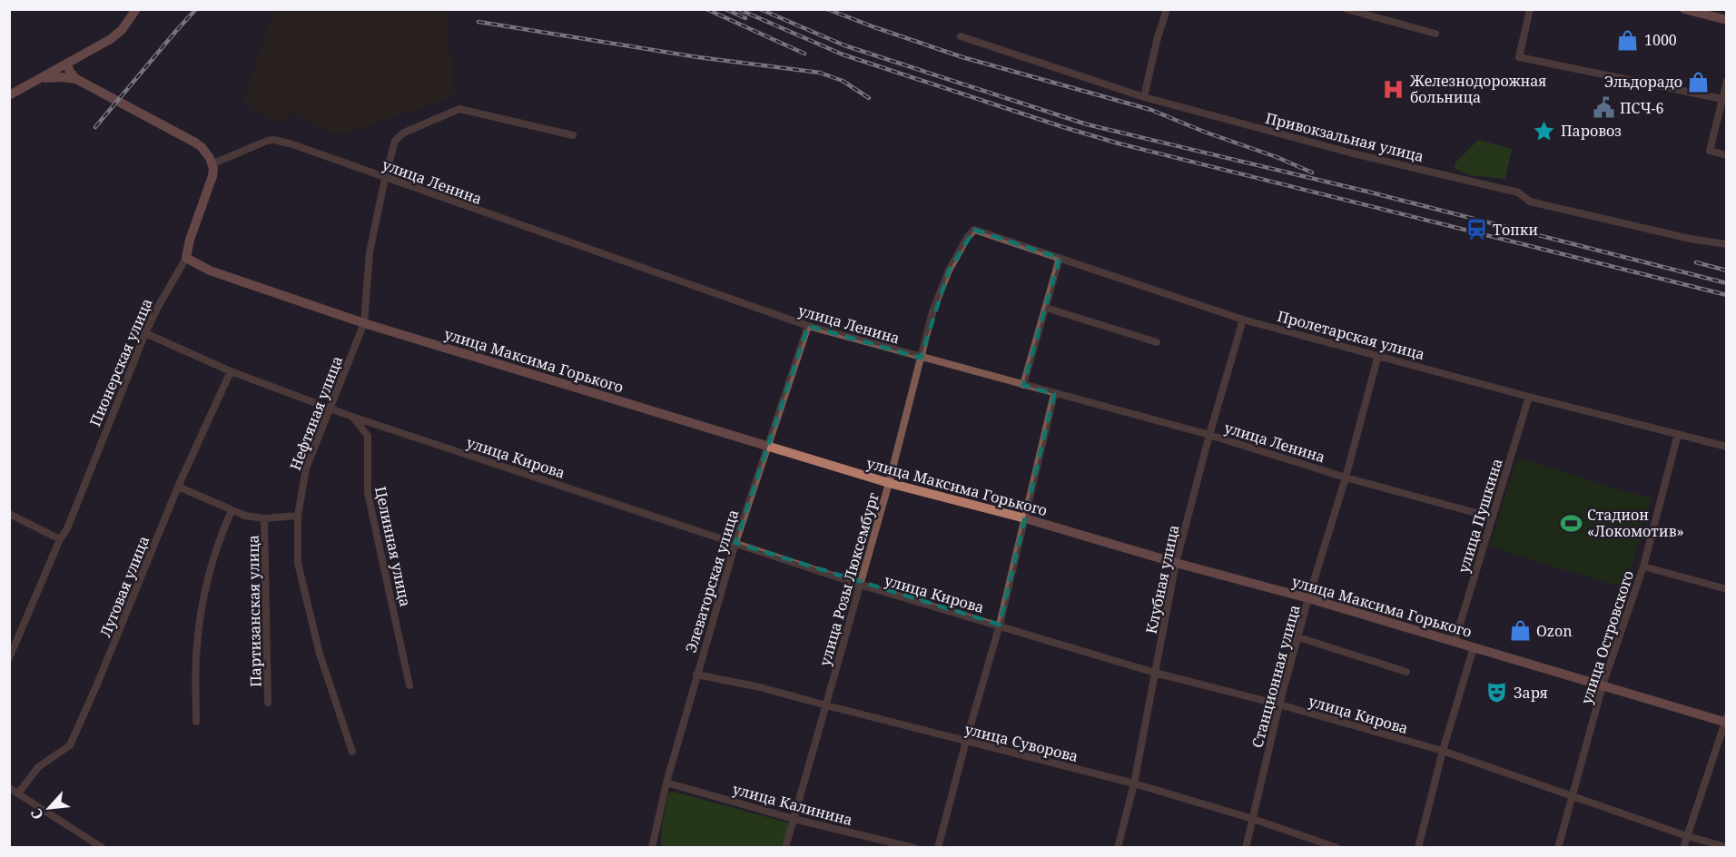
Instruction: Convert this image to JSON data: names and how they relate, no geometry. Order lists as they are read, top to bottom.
{
  "streets": {
    "street": [
      "Привокзальная улица",
      "улица Ленина",
      "Пролетарская улица",
      "улица Максима Горького",
      "Пионерская улица",
      "Нефтяная улица",
      "улица Кирова",
      "улица Пушкина",
      "Целинная улица",
      "улица Розы Люксембург",
      "Клубная улица",
      "Элеваторская улица",
      "Луговая улица",
      "Партизанская улица",
      "улица Островского",
      "Станционная улица",
      "улица Суворова",
      "улица Калинина"
    ]
  },
  "crossings": [
    ["улица Ленина", "Пионерская улица"],
    ["улица Ленина", "Нефтяная улица"],
    ["улица Ленина", "улица Пушкина"],
    ["улица Ленина", "улица Розы Люксембург"],
    ["улица Ленина", "Клубная улица"],
    ["улица Ленина", "Элеваторская улица"],
    ["улица Ленина", "Станционная улица"],
    ["Пролетарская улица", "улица Пушкина"],
    ["Пролетарская улица", "улица Розы Люксембург"],
    ["Пролетарская улица", "Клубная улица"],
    ["Пролетарская улица", "улица Островского"],
    ["Пролетарская улица", "Станционная улица"],
    ["улица Максима Горького", "Пионерская улица"],
    ["улица Максима Горького", "Нефтяная улица"],
    ["улица Максима Горького", "улица Пушкина"],
    ["улица Максима Горького", "улица Розы Люксембург"],
    ["улица Максима Горького", "Клубная улица"],
    ["улица Максима Горького", "Элеваторская улица"],
    ["улица Максима Горького", "улица Островского"],
    ["улица Максима Горького", "Станционная улица"],
    ["Пионерская улица", "улица Кирова"],
    ["Нефтяная улица", "улица Кирова"],
    ["улица Кирова", "Целинная улица"],
    ["улица Кирова", "улица Розы Люксембург"],
    ["улица Кирова", "Клубная улица"],
    ["улица Кирова", "Элеваторская улица"],
    ["улица Кирова", "Луговая улица"],
    ["улица Кирова", "улица Островского"],
    ["улица Кирова", "Станционная улица"],
    ["улица Розы Люксембург", "улица Суворова"],
    ["улица Розы Люксембург", "улица Калинина"],
    ["Клубная улица", "улица Суворова"],
    ["Элеваторская улица", "улица Суворова"],
    ["Элеваторская улица", "улица Калинина"],
    ["Станционная улица", "улица Суворова"]
  ],
  "places": {
    "shop": ["1000", "Эльдорадо", "Ozon"],
    "hospital": ["Железнодорожная больница"],
    "public building": ["ПСЧ-6"],
    "place": ["Паровоз"],
    "station": ["Топки"],
    "sports": ["Стадион «Локомотив»"],
    "theatre": ["Заря"]
  },
  "north": "bottom left"
}
